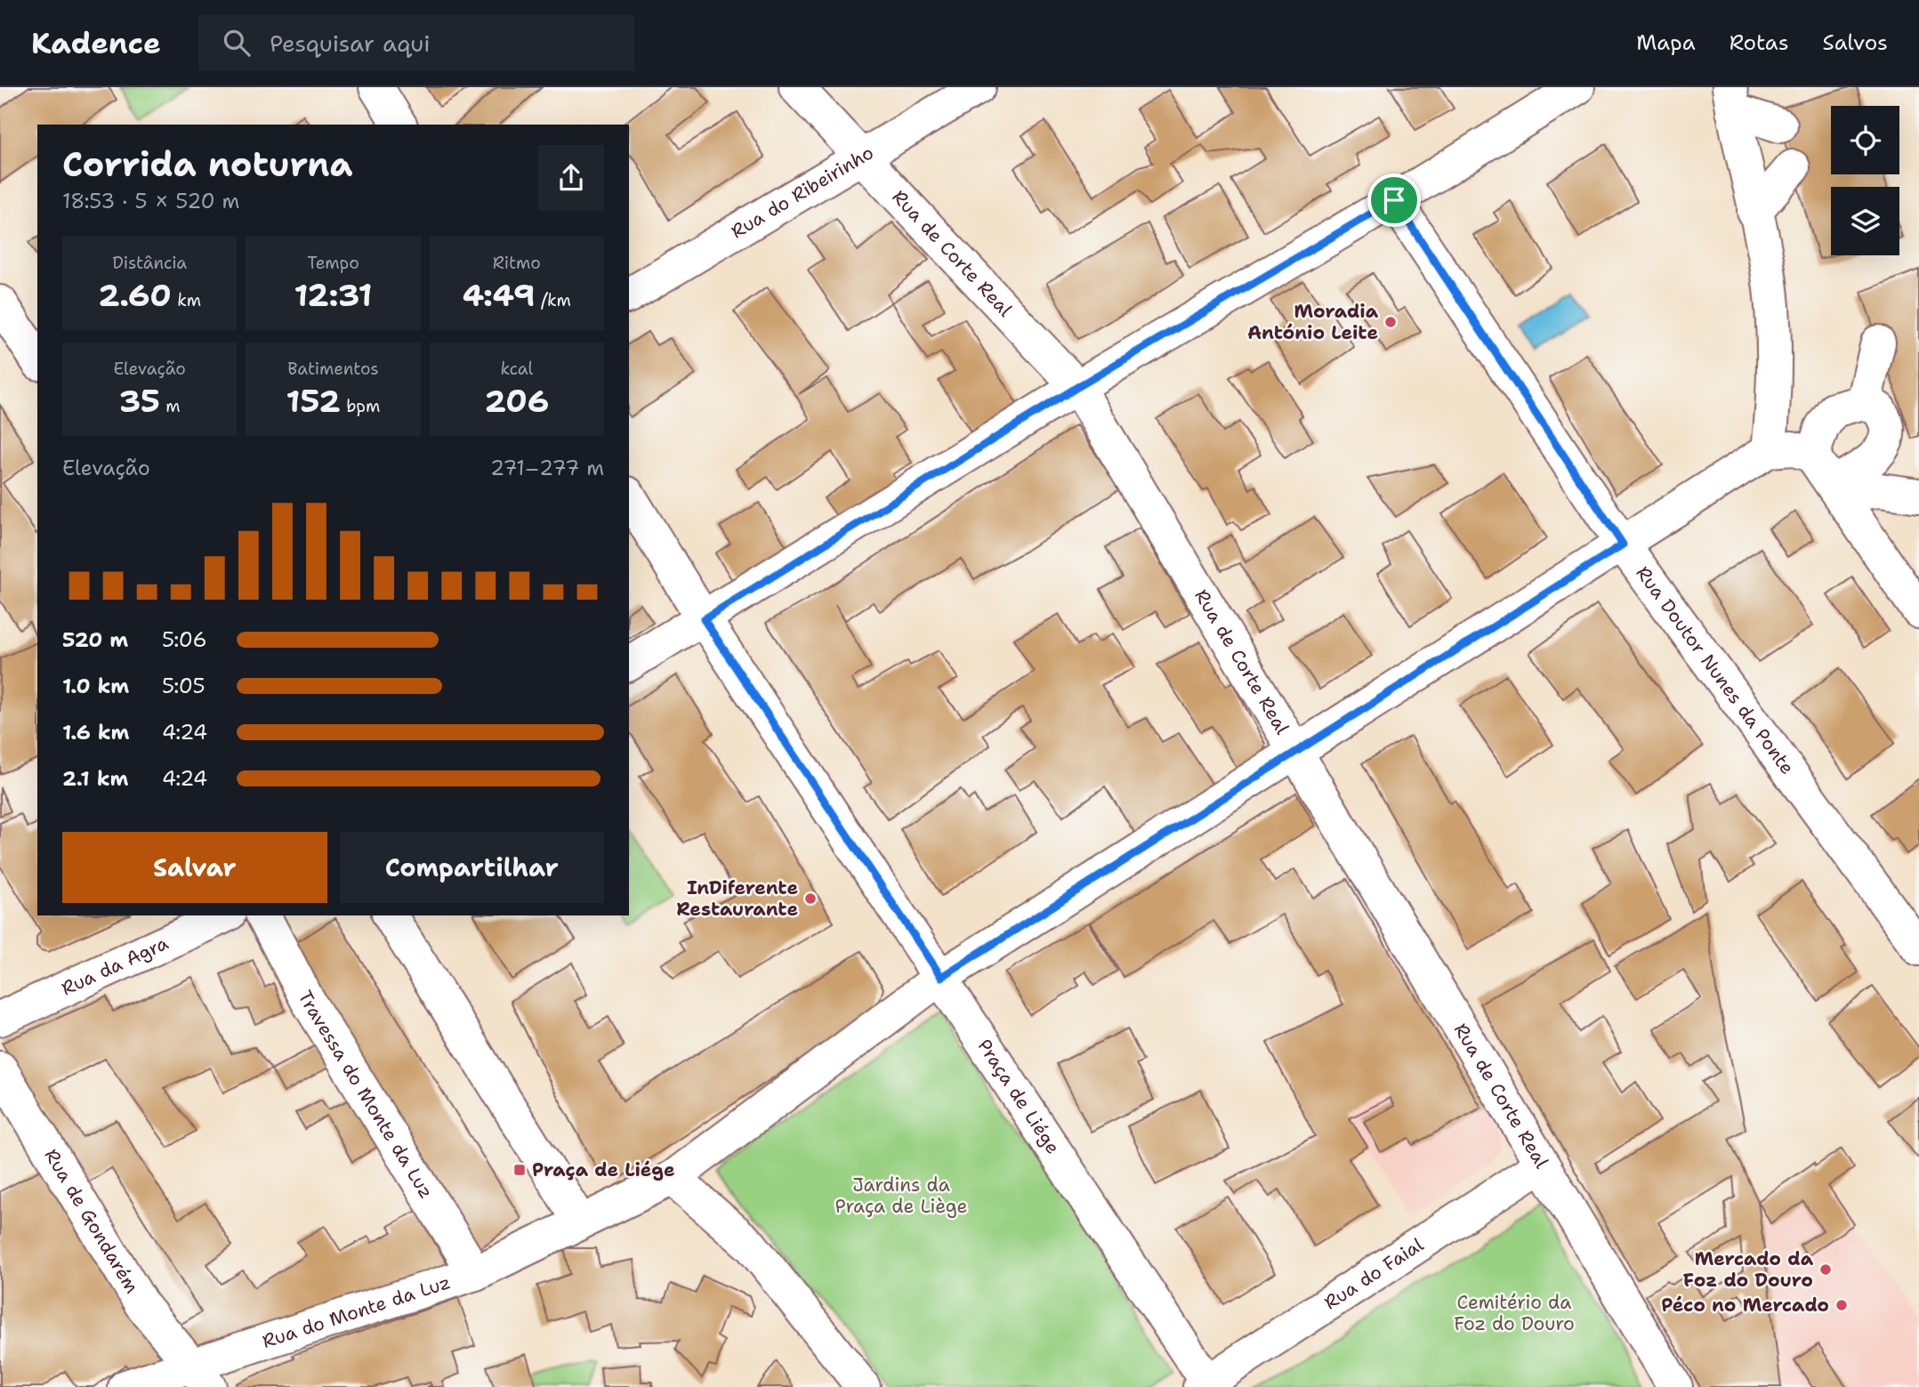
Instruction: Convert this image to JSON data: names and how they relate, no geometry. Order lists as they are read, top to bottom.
{
  "streets": {
    "street": [
      "Rua do Ribeirinho",
      "Rua de Corte Real",
      "Rua Doutor Nunes da Ponte",
      "Rua da Agra",
      "Travessa do Monte da Luz",
      "Praça de Liége",
      "Rua de Gondarém",
      "Rua do Faial",
      "Rua do Monte da Luz"
    ]
  },
  "crossings": [
    ["Rua do Ribeirinho", "Rua de Corte Real"],
    ["Rua de Corte Real", "Rua do Faial"],
    ["Travessa do Monte da Luz", "Rua do Monte da Luz"],
    ["Praça de Liége", "Rua do Faial"],
    ["Rua de Gondarém", "Rua do Monte da Luz"]
  ],
  "parks": ["Jardins da Praça de Liège", "Cemitério da Foz do Douro"],
  "places": {
    "other": [
      "Moradia António Leite",
      "InDiferente Restaurante",
      "Mercado da Foz do Douro",
      "Péco no Mercado"
    ],
    "transit": ["Praça de Liége"]
  },
  "page": {
    "header": "Kadence",
    "search": "Pesquisar aqui",
    "nav": ["Mapa", "Rotas", "Salvos"],
    "heading": ["Corrida noturna", "18:53 · 5 × 520 m"],
    "stats": [
      ["Distância", "2.60 km"],
      ["Tempo", "12:31"],
      ["Ritmo", "4:49 /km"],
      ["Elevação", "35 m"],
      ["Batimentos", "152 bpm"],
      ["kcal", "206"]
    ],
    "chart": ["Elevação", "271–277 m"],
    "list": [
      {
        "name": "520 m",
        "note": "5:06"
      },
      {
        "name": "1.0 km",
        "note": "5:05"
      },
      {
        "name": "1.6 km",
        "note": "4:24"
      },
      {
        "name": "2.1 km",
        "note": "4:24"
      }
    ],
    "buttons": ["Salvar", "Compartilhar"]
  }
}
